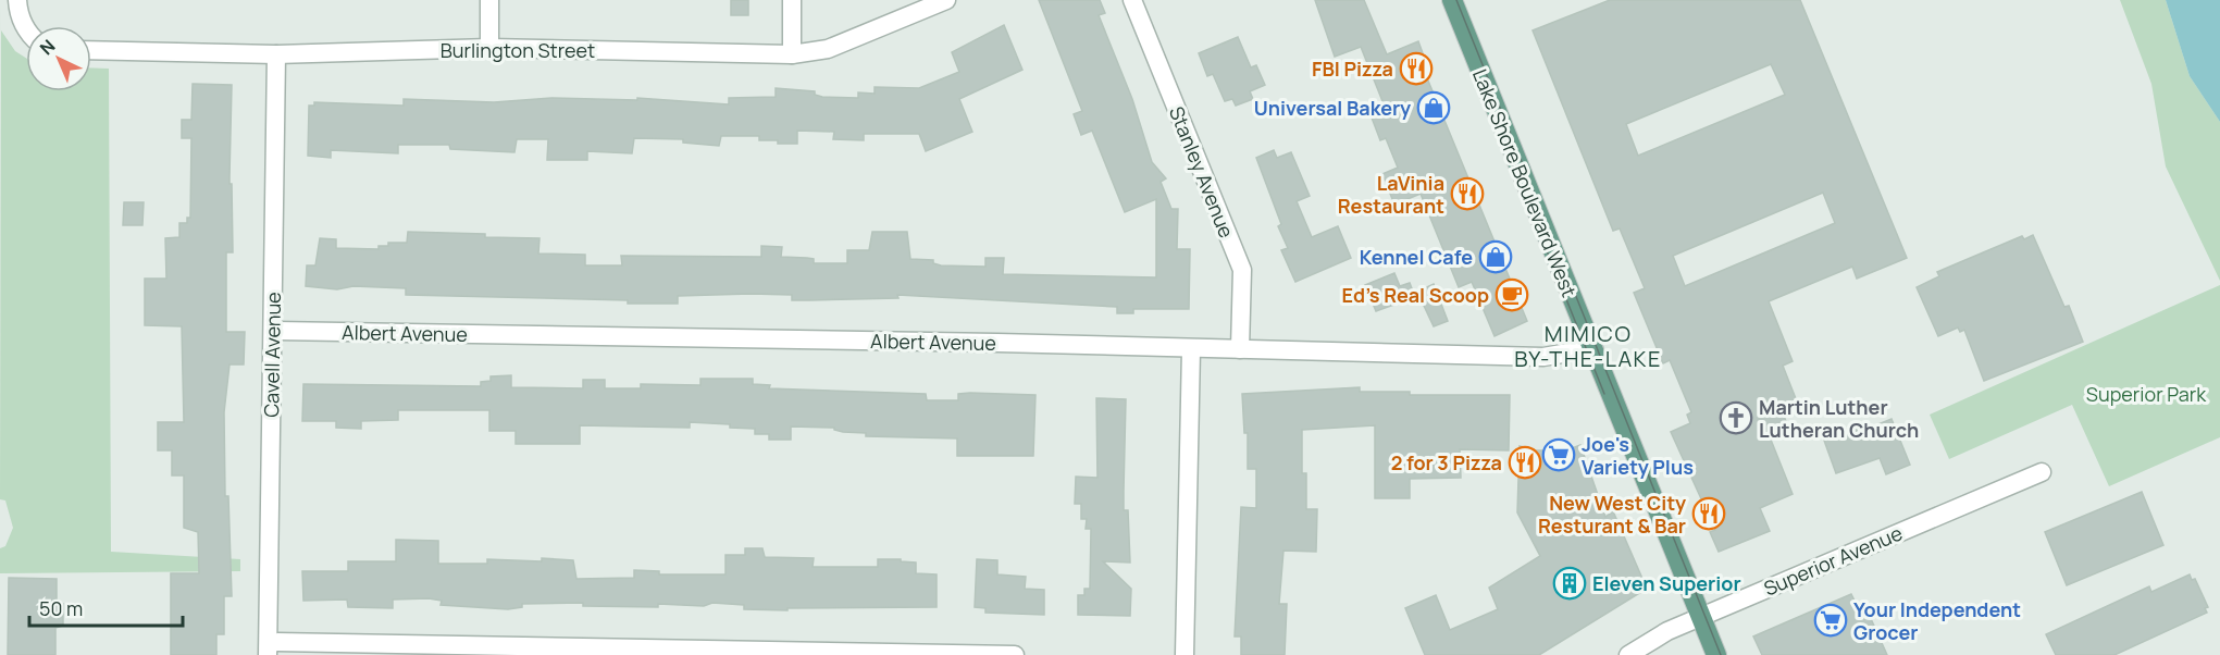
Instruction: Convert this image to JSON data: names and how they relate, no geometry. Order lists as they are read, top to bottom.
{
  "streets": {
    "main road": ["Lake Shore Boulevard West"],
    "street": [
      "Burlington Street",
      "Stanley Avenue",
      "Albert Avenue",
      "Cavell Avenue",
      "Superior Avenue"
    ]
  },
  "crossings": [
    ["Burlington Street", "Cavell Avenue"],
    ["Stanley Avenue", "Albert Avenue"],
    ["Lake Shore Boulevard West", "Albert Avenue"],
    ["Lake Shore Boulevard West", "Superior Avenue"],
    ["Albert Avenue", "Cavell Avenue"]
  ],
  "districts": ["MIMICO BY-THE-LAKE"],
  "parks": ["Superior Park"],
  "places": {
    "restaurant": [
      "FBI Pizza",
      "LaVinia Restaurant",
      "2 for 3 Pizza",
      "New West City Resturant & Bar"
    ],
    "shop": ["Universal Bakery", "Kennel Cafe"],
    "cafe": ["Ed's Real Scoop"],
    "church": ["Martin Luther Lutheran Church"],
    "supermarket": ["Joe's Variety Plus", "Your Independent Grocer"],
    "building": ["Eleven Superior"]
  },
  "scale_bar": "50 m",
  "north": "top left"
}
